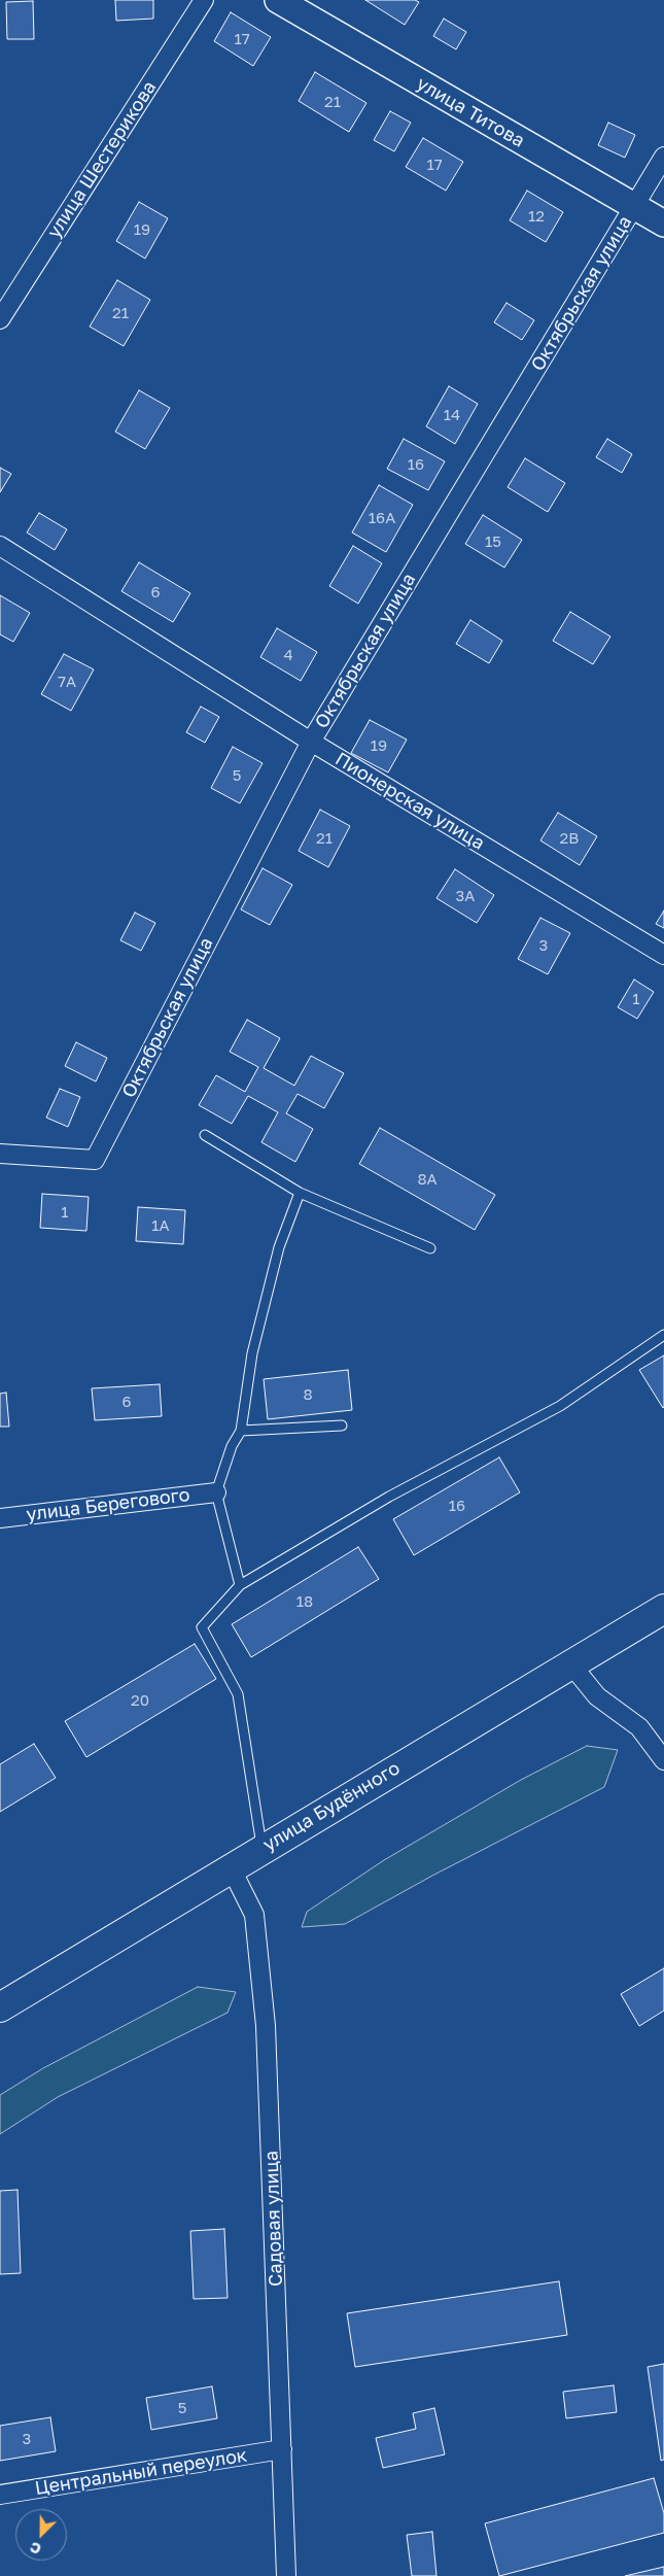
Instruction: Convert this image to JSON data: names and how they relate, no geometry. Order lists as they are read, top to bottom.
{
  "streets": {
    "main road": ["улица Будённого"],
    "street": [
      "улица Титова",
      "улица Шестерикова",
      "Октябрьская улица",
      "Пионерская улица",
      "улица Берегового",
      "Садовая улица",
      "Центральный переулок"
    ]
  },
  "crossings": [
    ["улица Титова", "Октябрьская улица"],
    ["Октябрьская улица", "Пионерская улица"],
    ["улица Будённого", "Садовая улица"],
    ["Садовая улица", "Центральный переулок"]
  ],
  "house_numbers": [
    "17",
    "21",
    "17",
    "12",
    "19",
    "21",
    "14",
    "16",
    "16А",
    "15",
    "6",
    "4",
    "7А",
    "19",
    "5",
    "21",
    "2В",
    "3А",
    "3",
    "1",
    "8А",
    "1",
    "1А",
    "8",
    "6",
    "16",
    "18",
    "20",
    "5",
    "3"
  ],
  "north": "bottom left"
}
